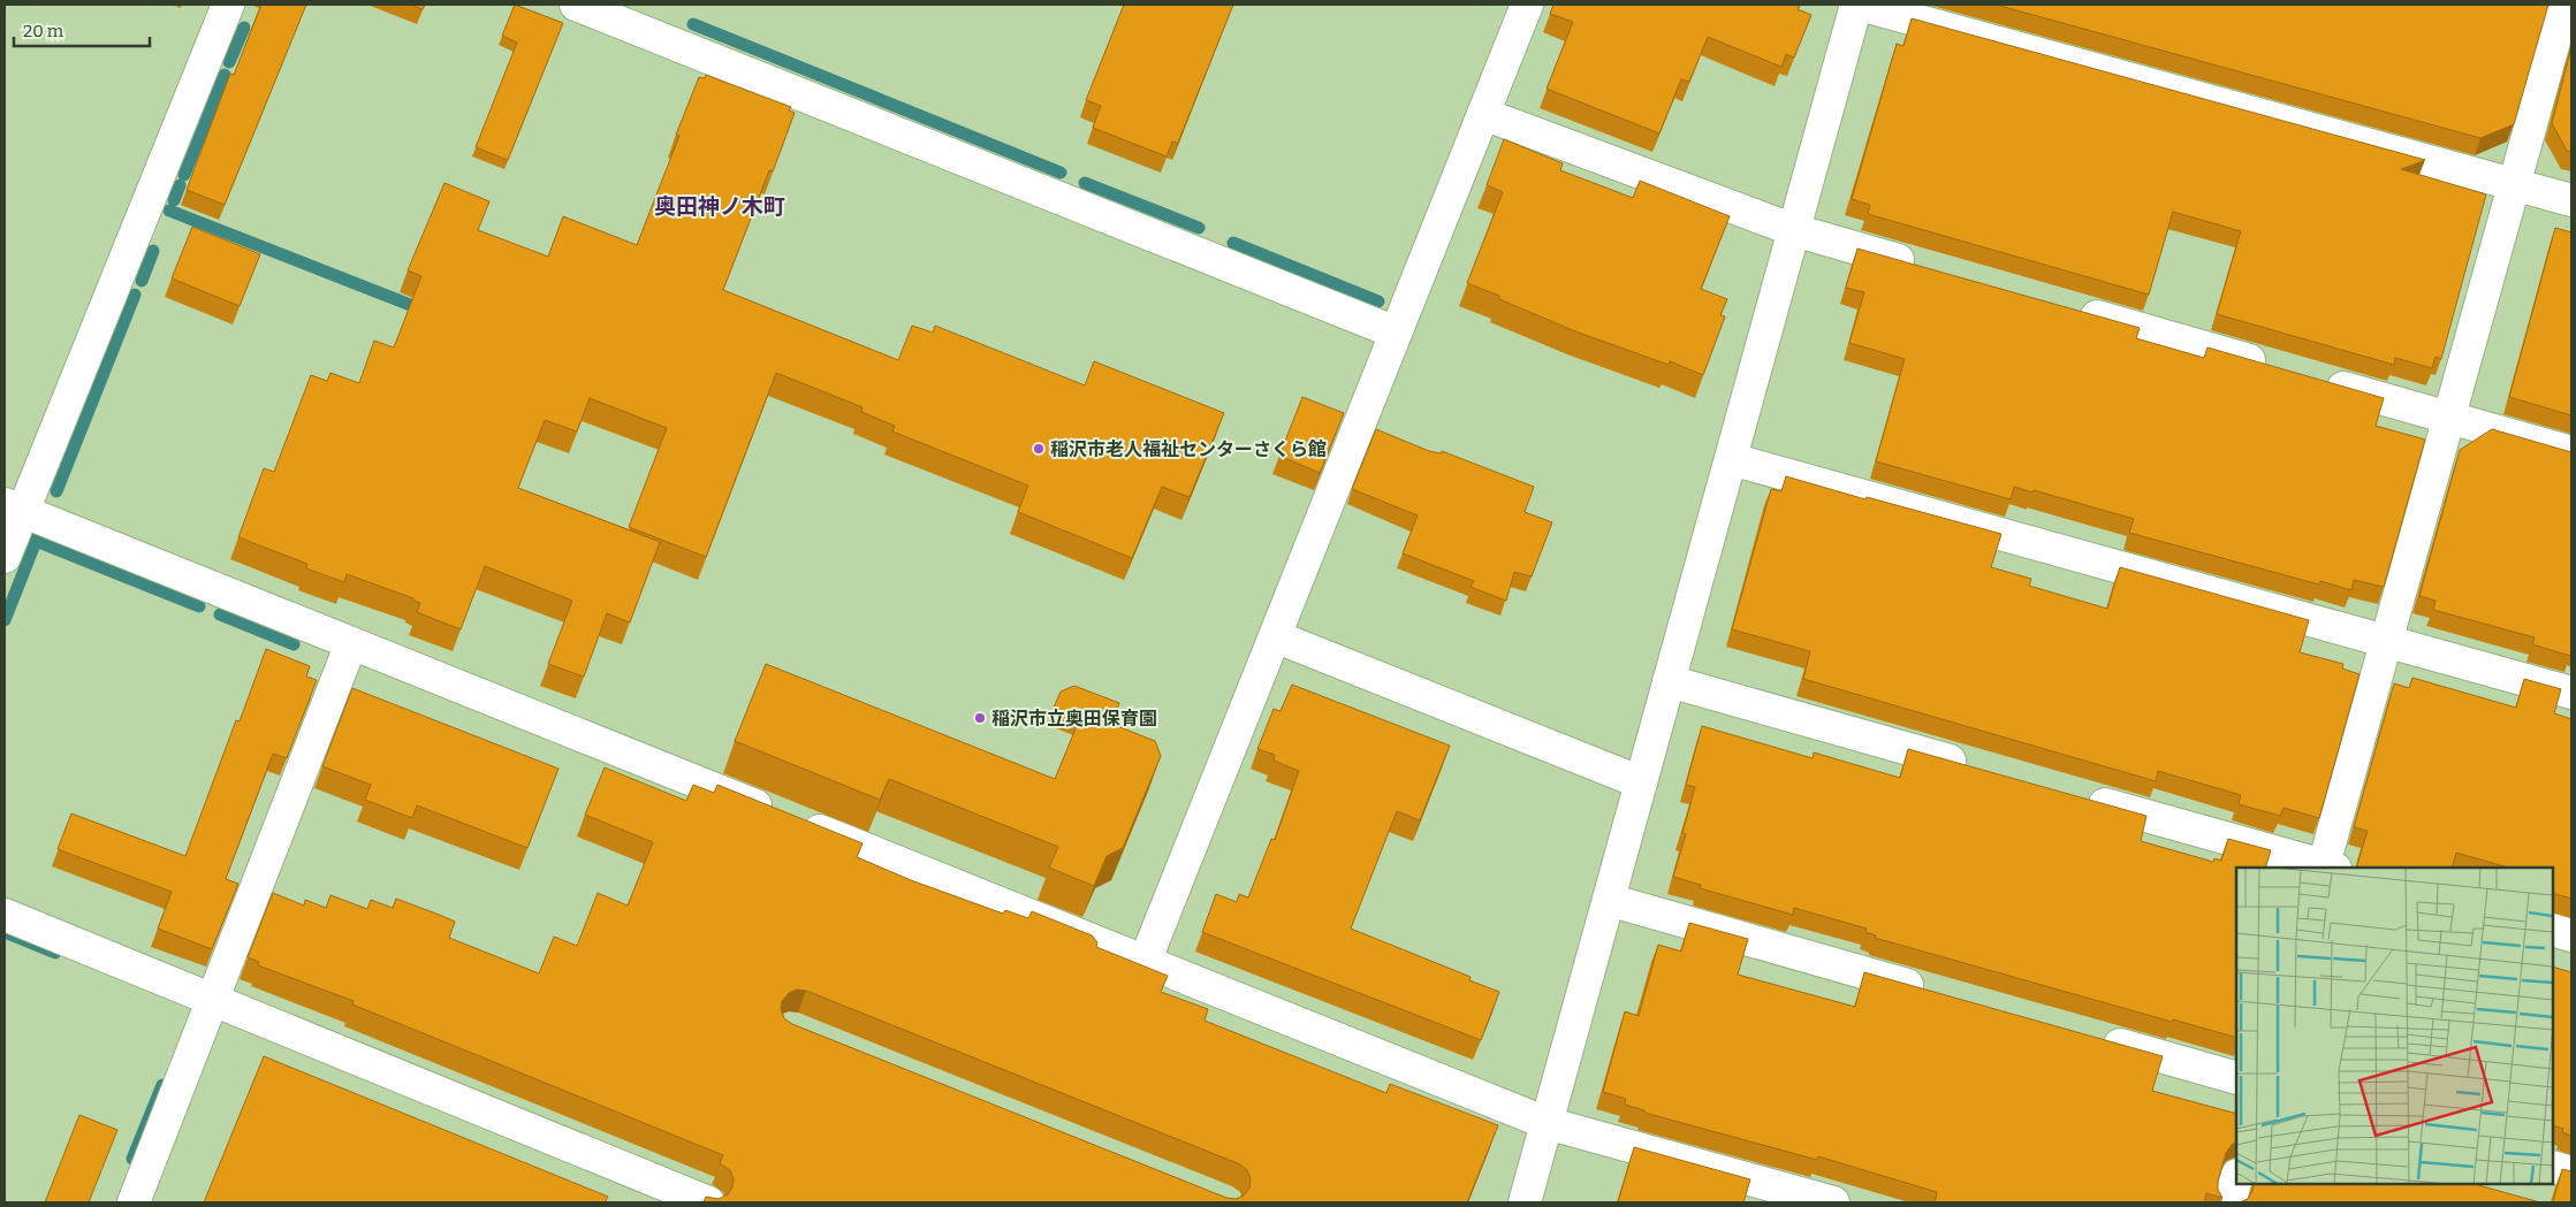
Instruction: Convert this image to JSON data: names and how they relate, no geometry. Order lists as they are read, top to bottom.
{
  "districts": ["奥田神ノ木町"],
  "places": ["稲沢市老人福祉センターさくら館", "稲沢市立奥田保育園"],
  "scale_bar": "20 m"
}
